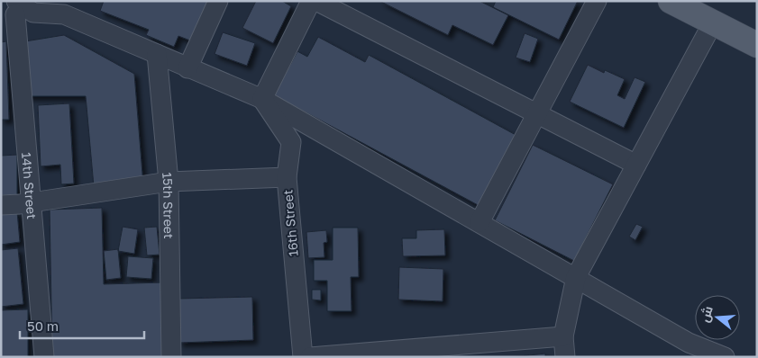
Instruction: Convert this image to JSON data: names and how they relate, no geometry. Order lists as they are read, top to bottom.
{
  "streets": {
    "street": ["14th Street", "15th Street", "16th Street"]
  },
  "scale_bar": "50 m",
  "north": "left"
}
